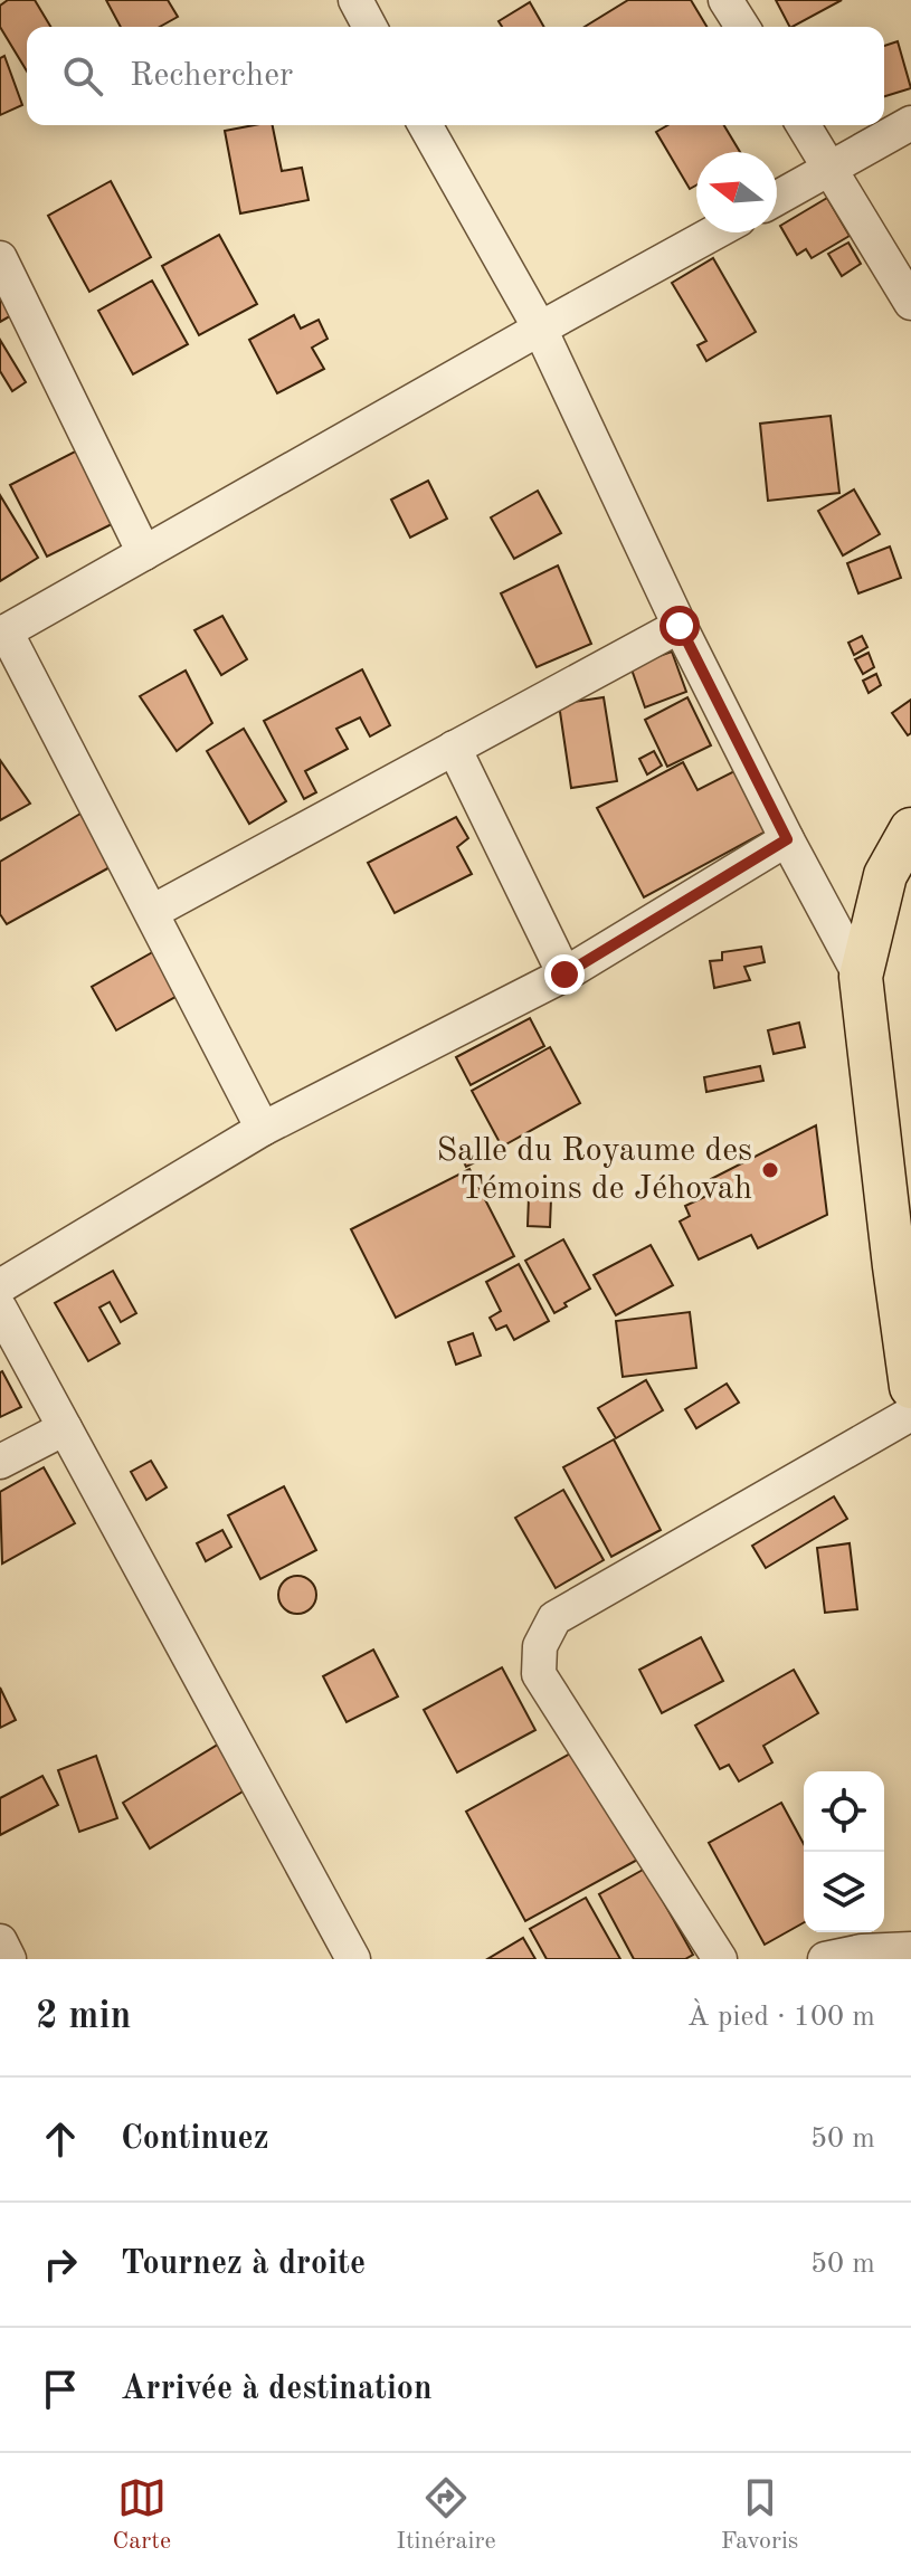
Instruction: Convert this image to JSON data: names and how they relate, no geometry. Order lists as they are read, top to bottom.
{
  "places": ["Salle du Royaume des Témoins de Jéhovah"],
  "north": "left",
  "page": {
    "search": "Rechercher",
    "heading": ["2 min", "À pied · 100 m"],
    "list": [
      ["Continuez", "50 m"],
      ["Tournez à droite", "50 m"],
      "Arrivée à destination"
    ],
    "nav": ["Carte", "Itinéraire", "Favoris"]
  }
}
